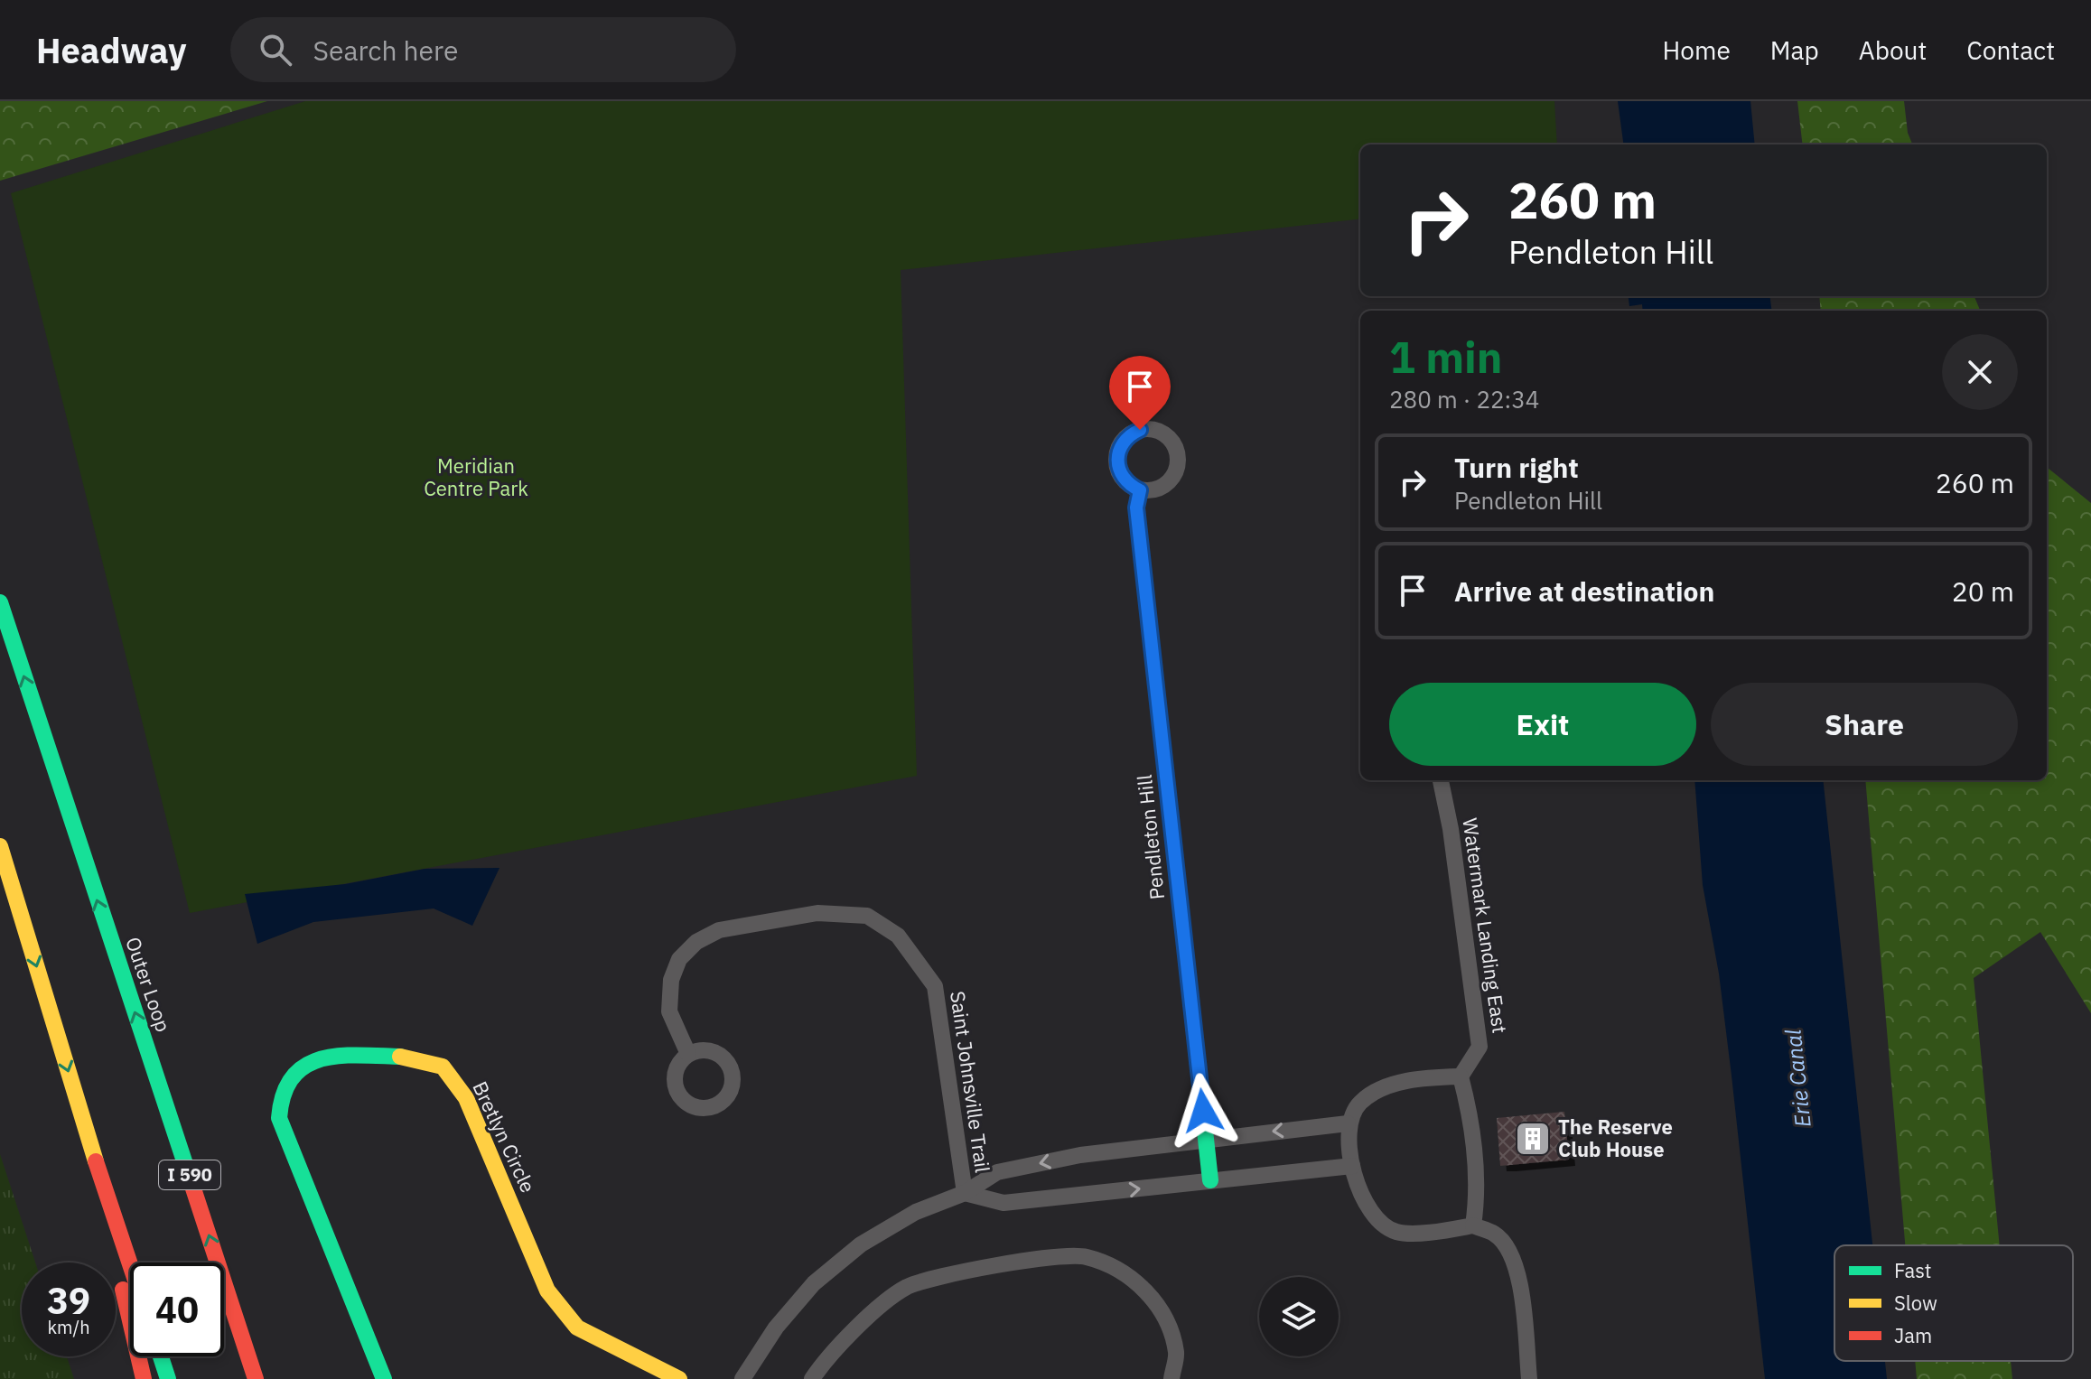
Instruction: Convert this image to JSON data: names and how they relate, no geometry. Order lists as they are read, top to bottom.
{
  "streets": {
    "main road": [
      "Pendleton Hill",
      "Outer Loop",
      "Bretlyn Circle",
      "I 590"
    ],
    "street": ["Watermark Landing East", "Saint Johnsville Trail"]
  },
  "water": ["Erie Canal"],
  "parks": ["Meridian Centre Park"],
  "places": {
    "building": ["The Reserve Club House"]
  },
  "legend": ["Fast", "Slow", "Jam"],
  "page": {
    "header": "Headway",
    "search": "Search here",
    "nav": [
      "Home",
      "Map",
      "About",
      "Contact"
    ],
    "turn": ["260 m", "Pendleton Hill"],
    "heading": ["1 min", "280 m · 22:34"],
    "list": [
      {
        "name": "Turn right",
        "note": "Pendleton Hill",
        "value": "260 m"
      },
      {
        "name": "Arrive at destination",
        "value": "20 m"
      }
    ],
    "buttons": ["Exit", "Share"],
    "speed": "39 km/h",
    "limit": "40"
  }
}
